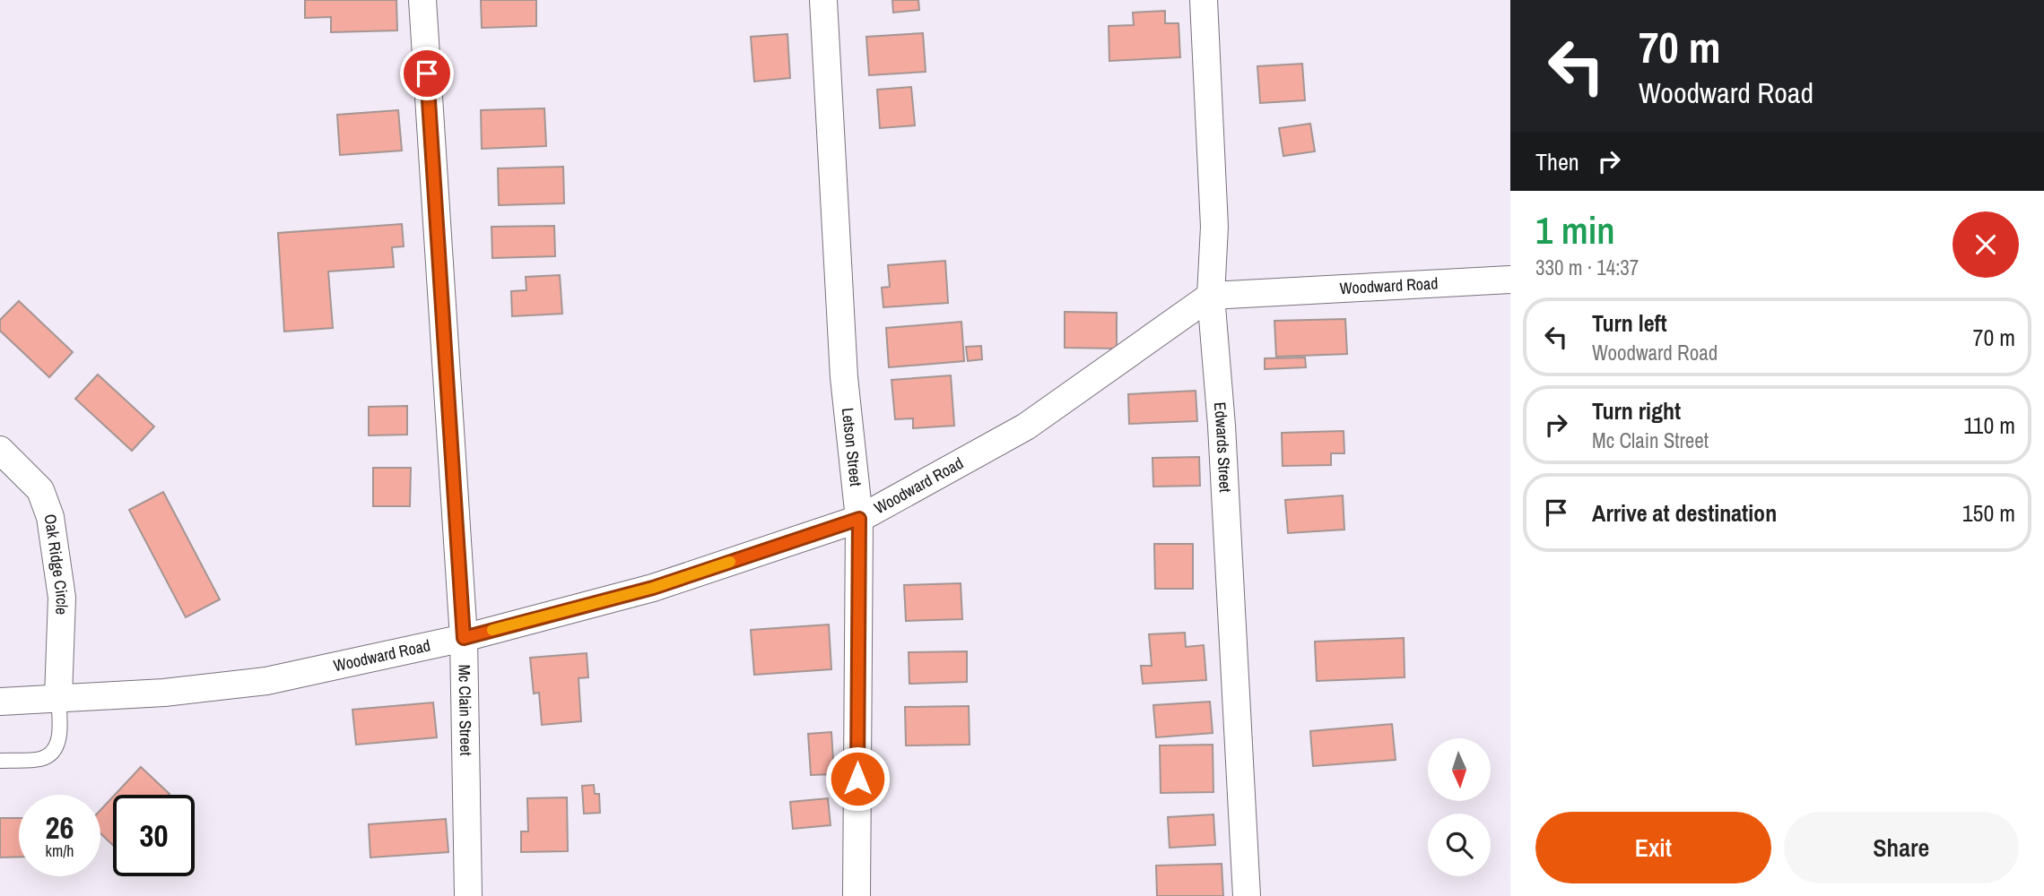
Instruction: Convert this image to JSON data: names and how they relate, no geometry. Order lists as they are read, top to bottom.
{
  "streets": {
    "street": [
      "Woodward Road",
      "Letson Street",
      "Edwards Street",
      "Oak Ridge Circle",
      "Mc Clain Street"
    ]
  },
  "crossings": [
    ["Woodward Road", "Letson Street"],
    ["Woodward Road", "Edwards Street"],
    ["Woodward Road", "Oak Ridge Circle"],
    ["Woodward Road", "Mc Clain Street"]
  ],
  "north": "bottom",
  "page": {
    "turn": ["70 m", "Woodward Road"],
    "then": "Then",
    "heading": ["1 min", "330 m · 14:37"],
    "list": [
      {
        "name": "Turn left",
        "note": "Woodward Road",
        "value": "70 m"
      },
      {
        "name": "Turn right",
        "note": "Mc Clain Street",
        "value": "110 m"
      },
      {
        "name": "Arrive at destination",
        "value": "150 m"
      }
    ],
    "speed": "26 km/h",
    "limit": "30",
    "buttons": ["Exit", "Share"]
  }
}
